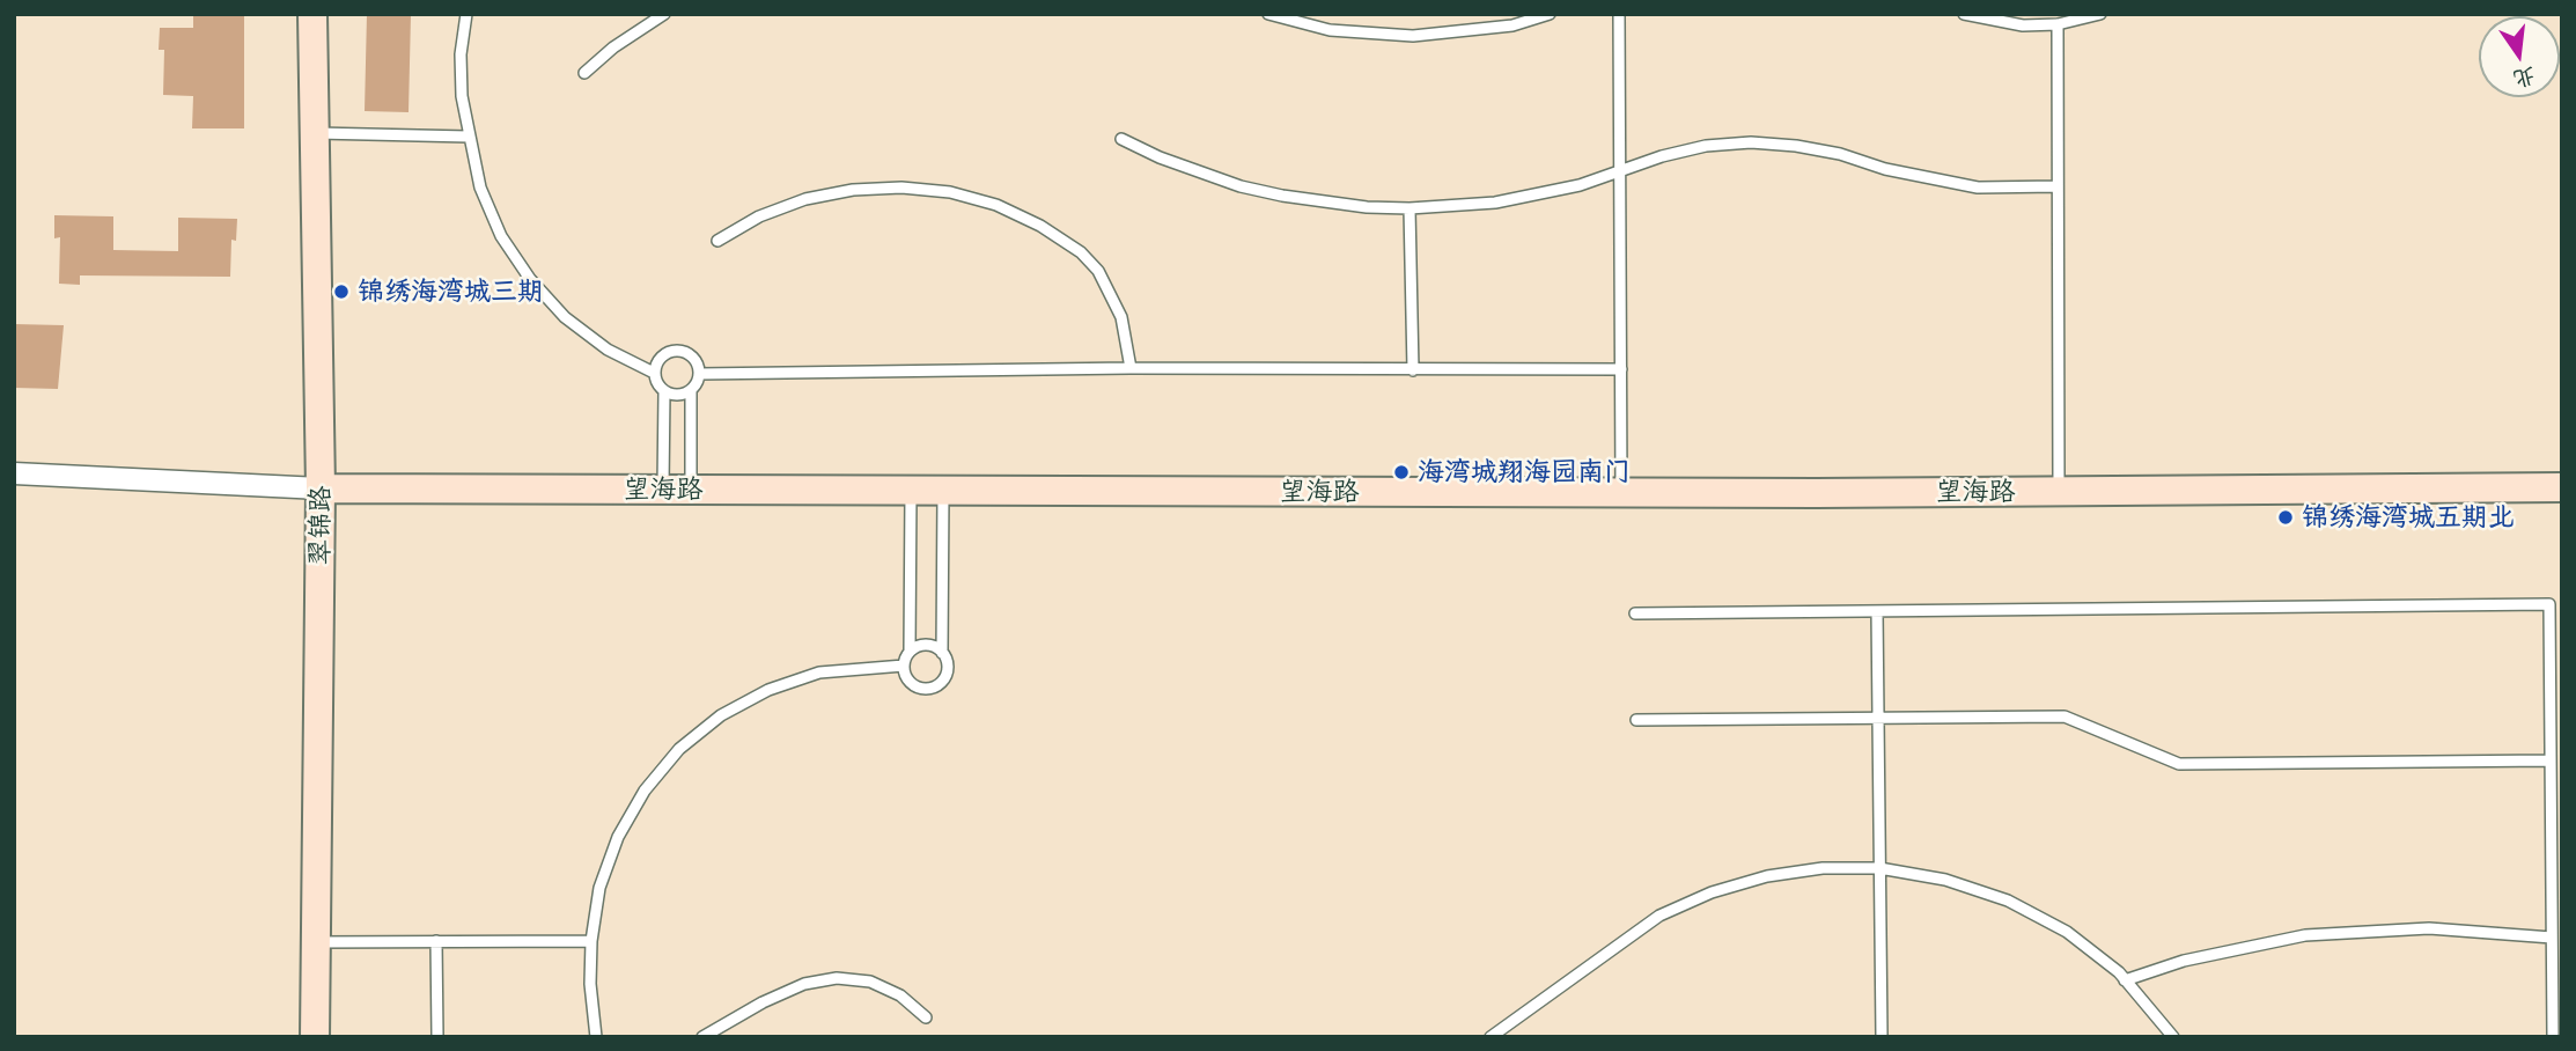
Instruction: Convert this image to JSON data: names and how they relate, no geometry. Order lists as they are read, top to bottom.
{
  "streets": {
    "street": ["望海路", "翠锦路"]
  },
  "crossings": [
    ["望海路", "翠锦路"]
  ],
  "places": ["锦绣海湾城三期", "海湾城翔海园南门", "锦绣海湾城五期北"],
  "north": "bottom"
}
